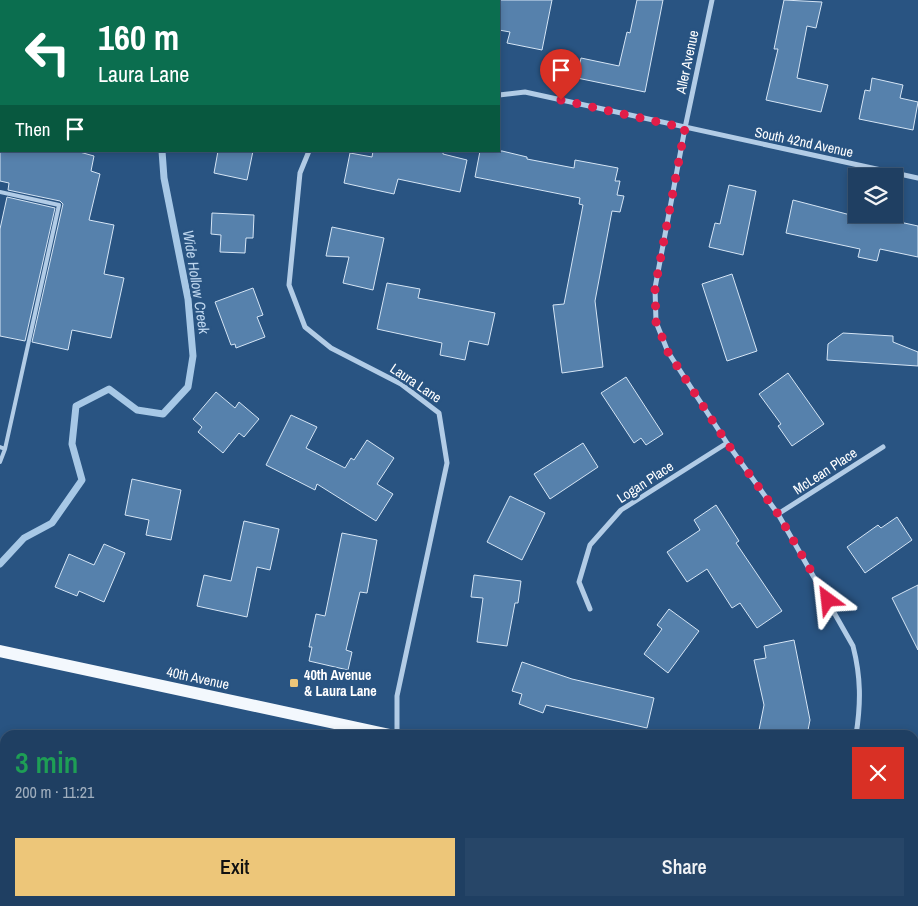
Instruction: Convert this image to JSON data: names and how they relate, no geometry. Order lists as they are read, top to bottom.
{
  "streets": {
    "main road": ["40th Avenue"],
    "street": [
      "Aller Avenue",
      "South 42nd Avenue",
      "Laura Lane",
      "McLean Place",
      "Logan Place"
    ]
  },
  "crossings": [
    ["Aller Avenue", "South 42nd Avenue"],
    ["Aller Avenue", "McLean Place"],
    ["Aller Avenue", "Logan Place"]
  ],
  "water": ["Wide Hollow Creek"],
  "places": {
    "transit": ["40th Avenue & Laura Lane"]
  },
  "page": {
    "turn": ["160 m", "Laura Lane"],
    "then": "Then",
    "heading": ["3 min", "200 m · 11:21"],
    "buttons": ["Exit", "Share"]
  }
}
